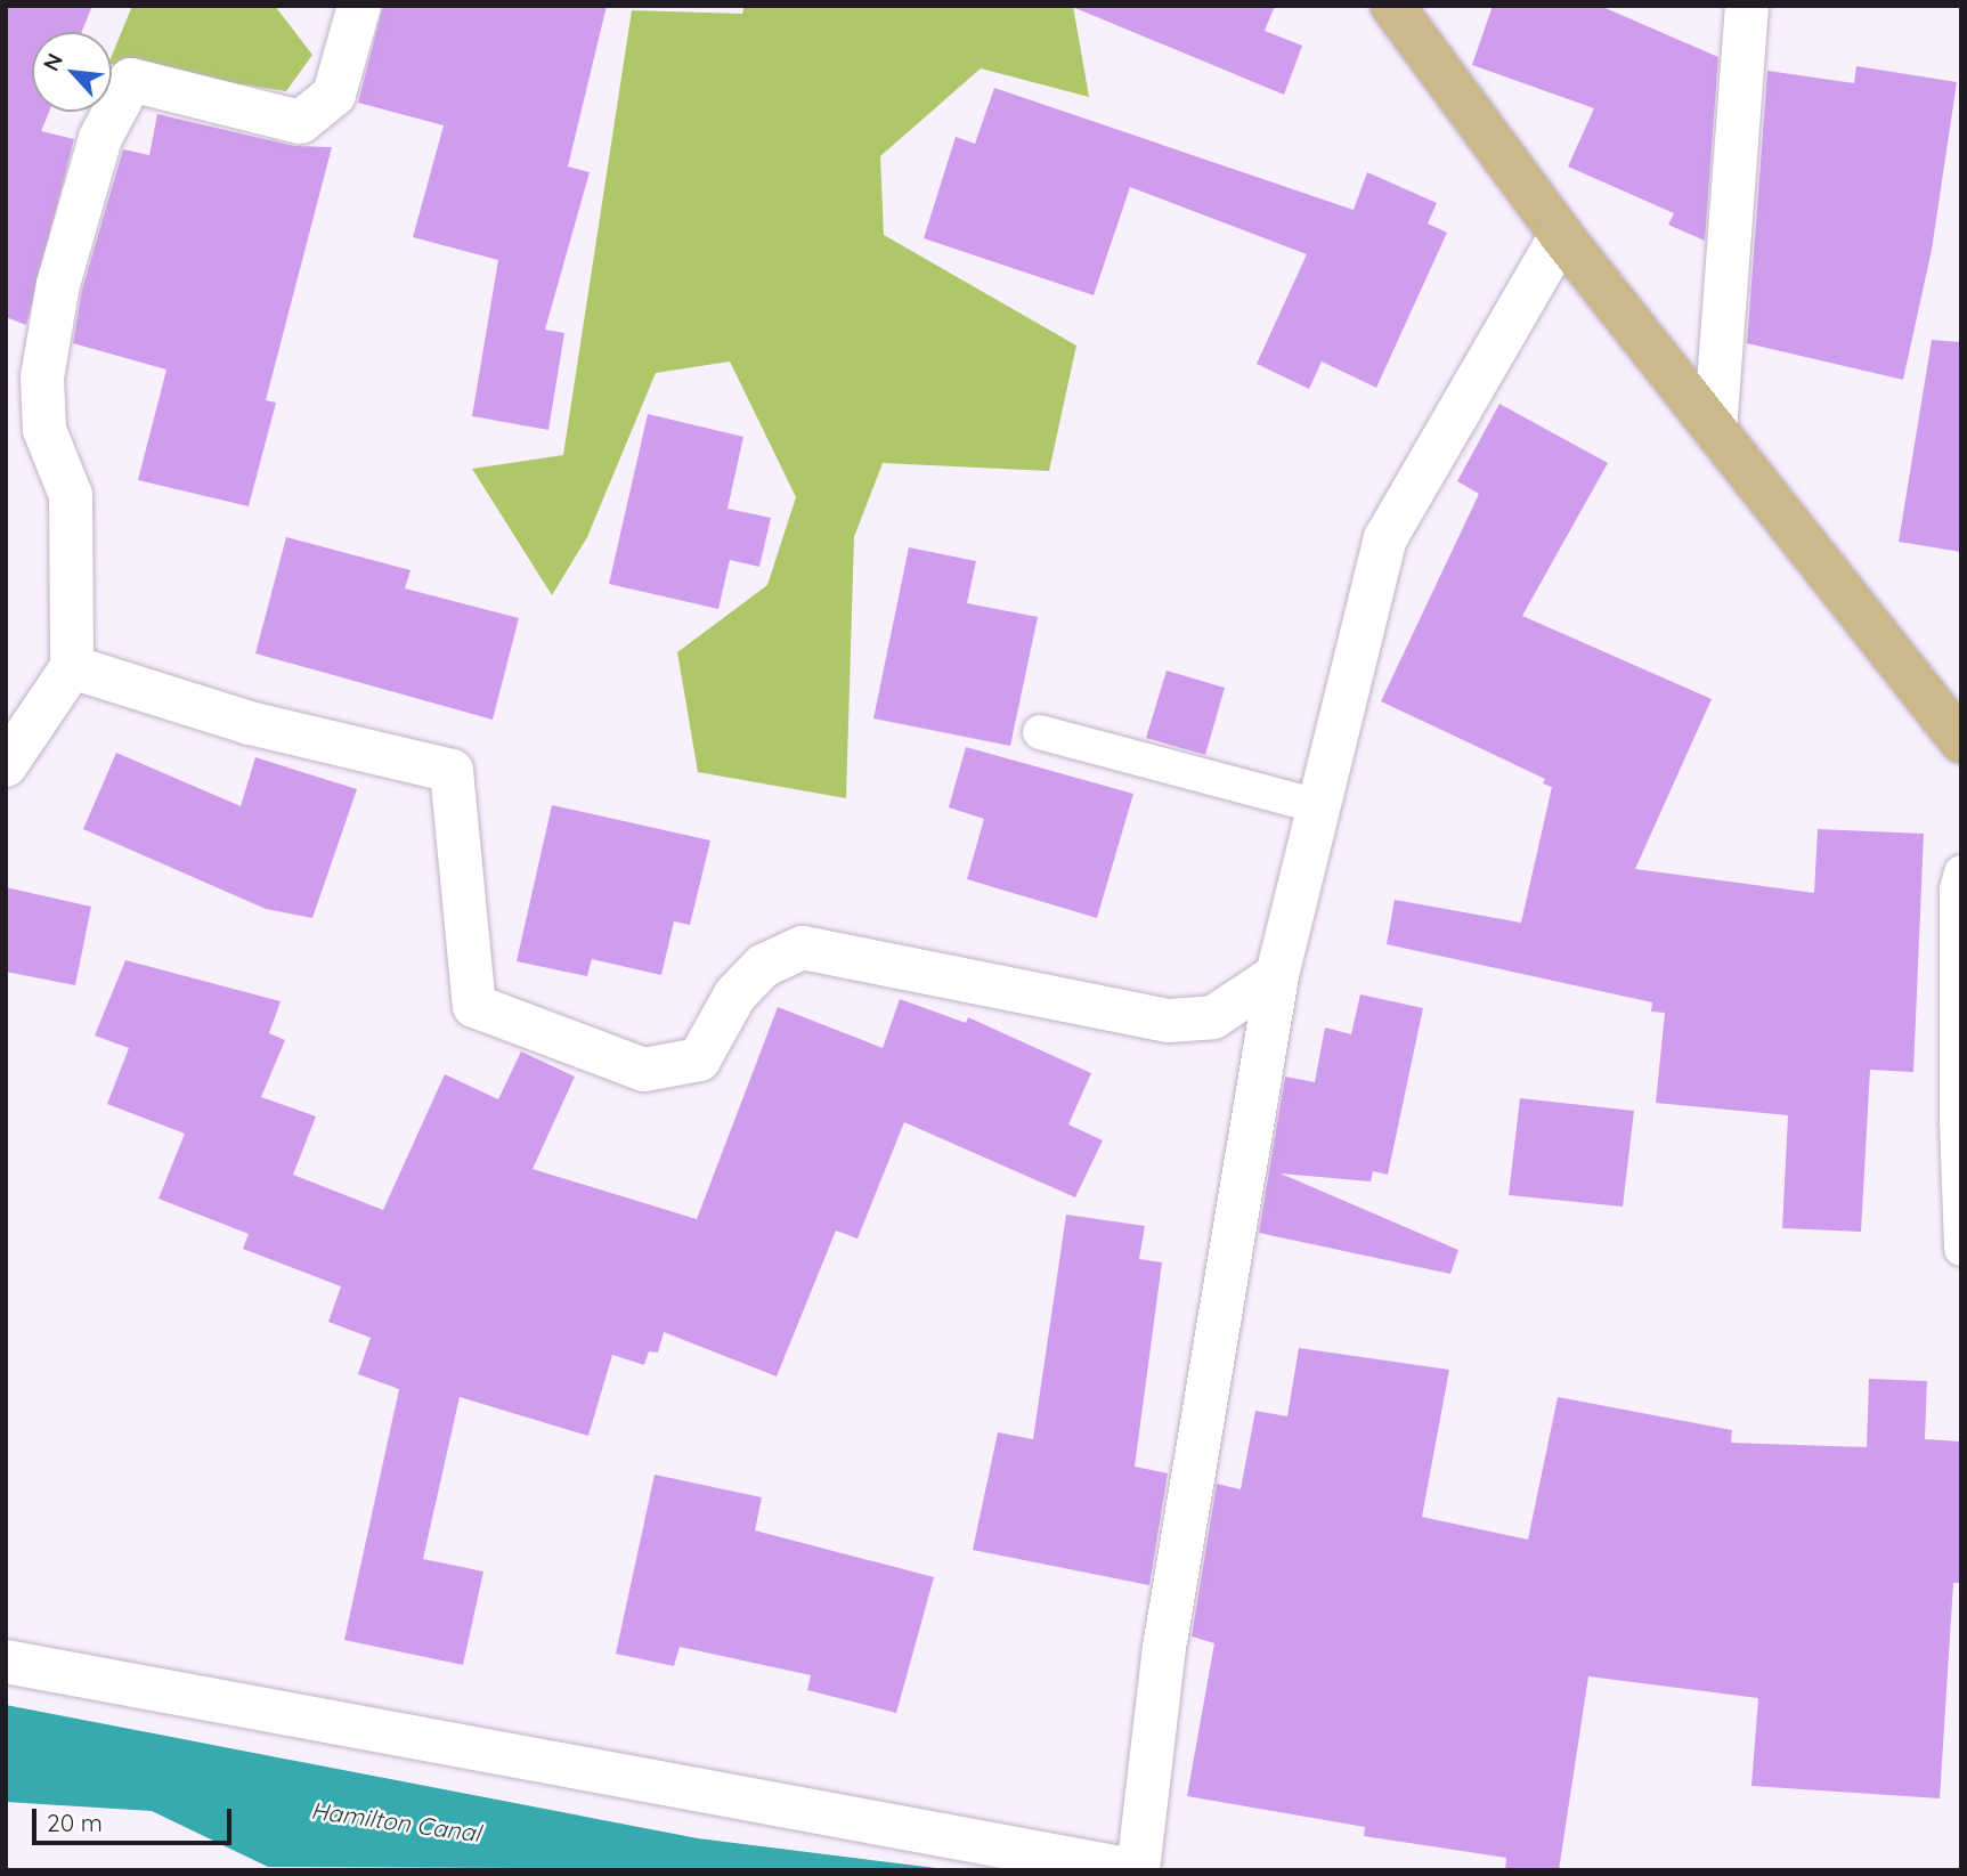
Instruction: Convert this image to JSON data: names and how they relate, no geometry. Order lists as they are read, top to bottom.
{
  "water": ["Hamilton Canal"],
  "scale_bar": "20 m",
  "north": "top left"
}
